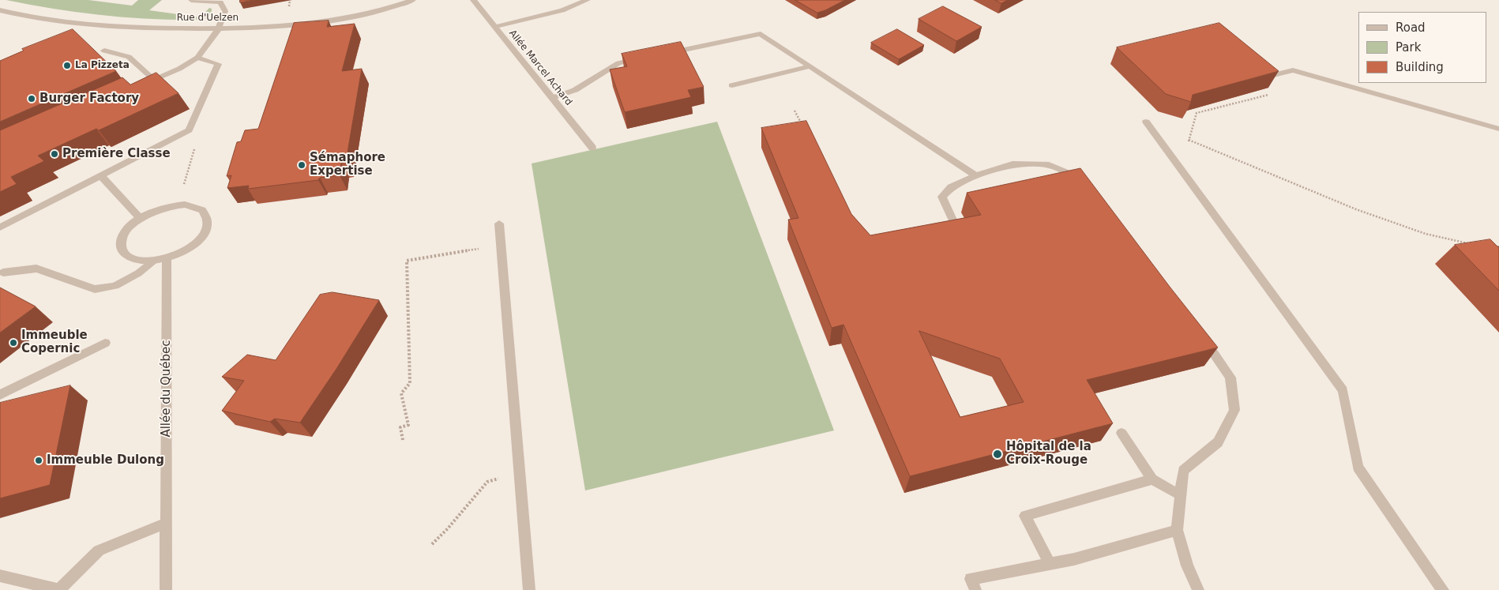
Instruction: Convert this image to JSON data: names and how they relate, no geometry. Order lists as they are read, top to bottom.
{
  "streets": {
    "street": ["Rue d'Uelzen", "Allée Marcel Achard", "Allée du Québec"]
  },
  "places": [
    "La Pizzeta",
    "Burger Factory",
    "Première Classe",
    "Sémaphore Expertise",
    "Immeuble Copernic",
    "Hôpital de la Croix-Rouge",
    "Immeuble Dulong"
  ],
  "legend": ["Road", "Park", "Building"]
}
